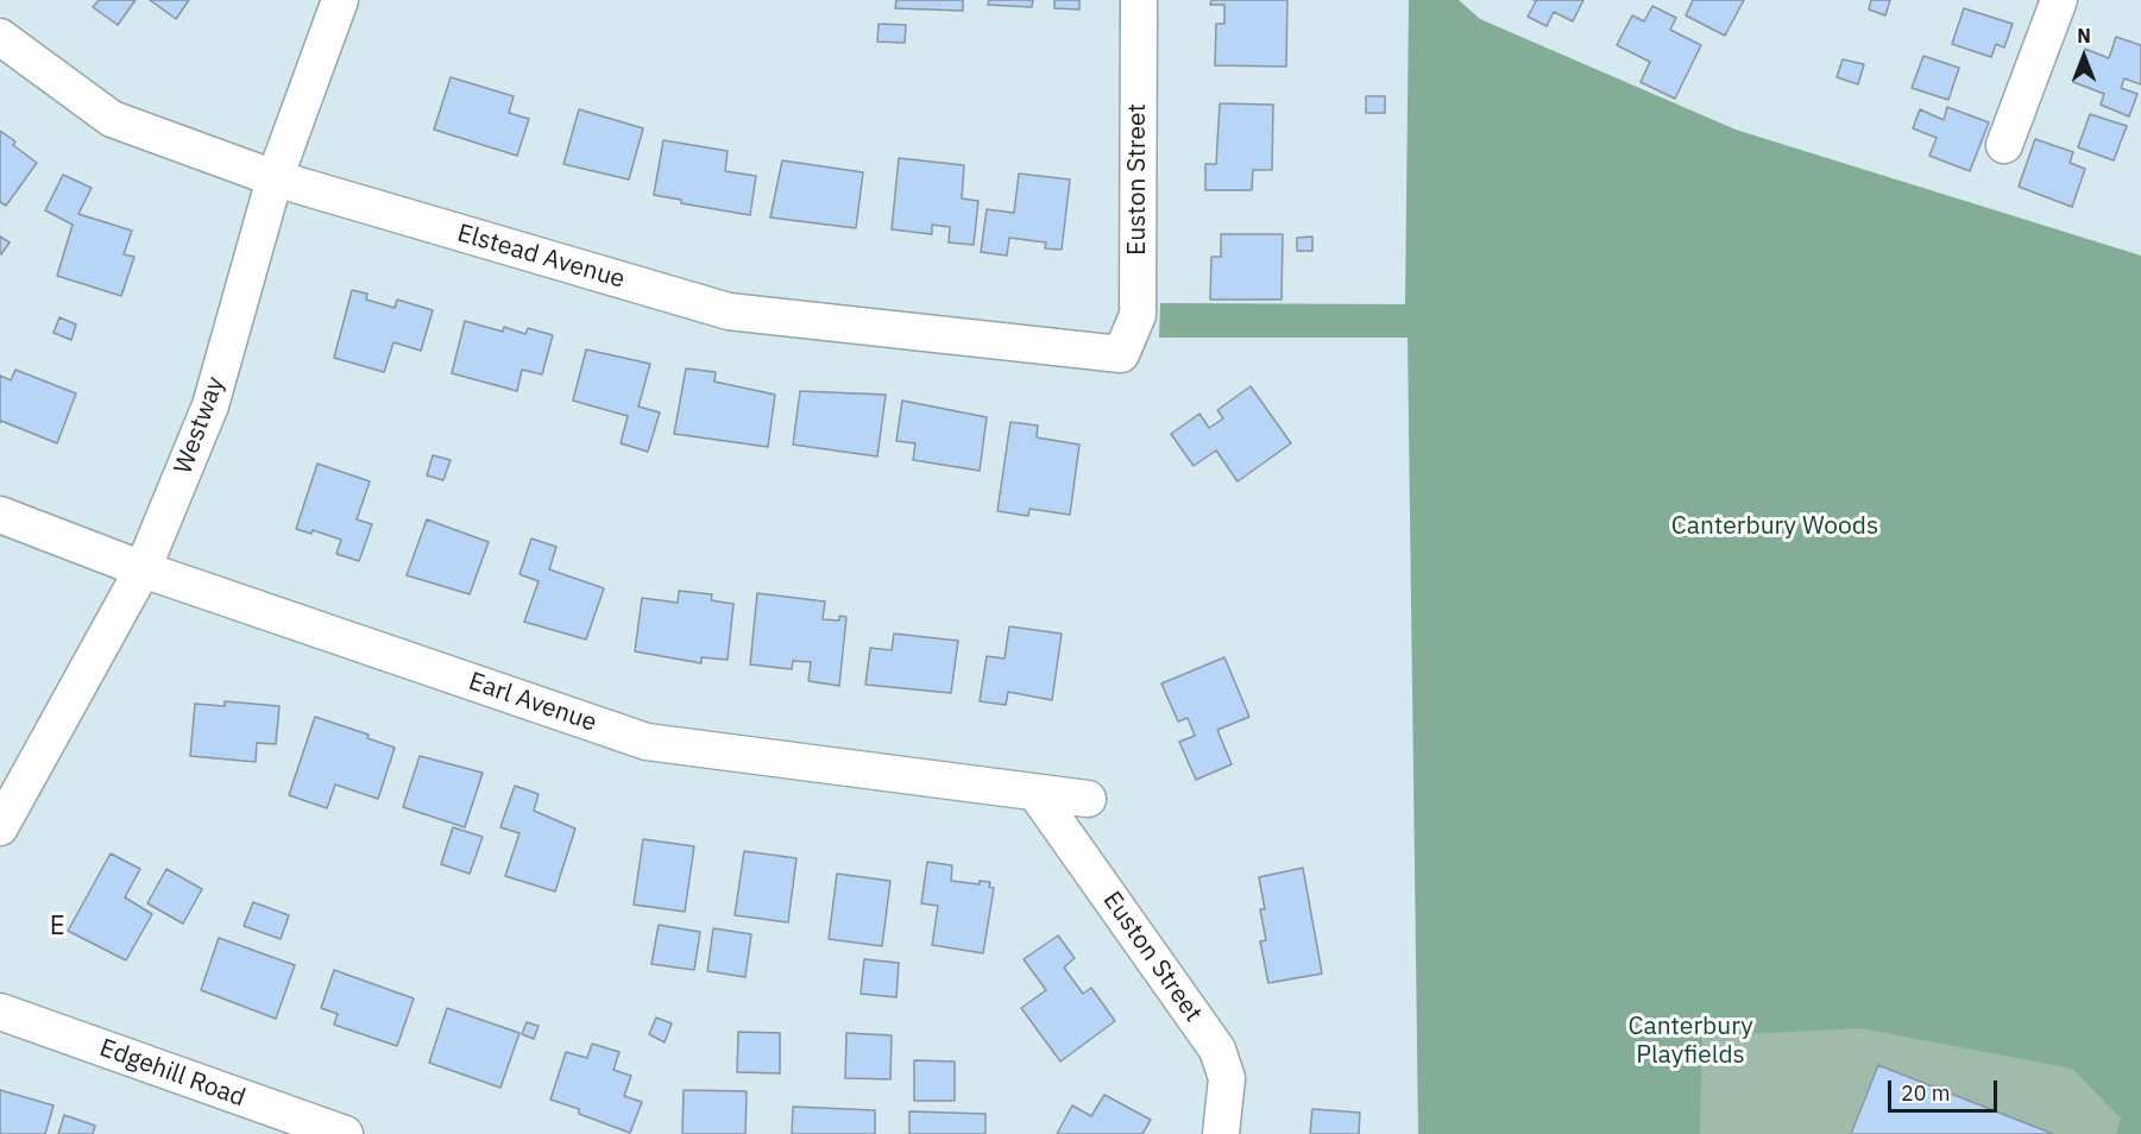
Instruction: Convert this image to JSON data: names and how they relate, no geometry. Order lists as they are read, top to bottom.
{
  "streets": {
    "street": [
      "Euston Street",
      "Elstead Avenue",
      "Westway",
      "Earl Avenue",
      "Edgehill Road"
    ]
  },
  "crossings": [
    ["Euston Street", "Elstead Avenue"],
    ["Euston Street", "Earl Avenue"],
    ["Elstead Avenue", "Westway"],
    ["Westway", "Earl Avenue"]
  ],
  "districts": ["E"],
  "parks": ["Canterbury Woods", "Canterbury Playfields"],
  "scale_bar": "20 m",
  "north": "top"
}
